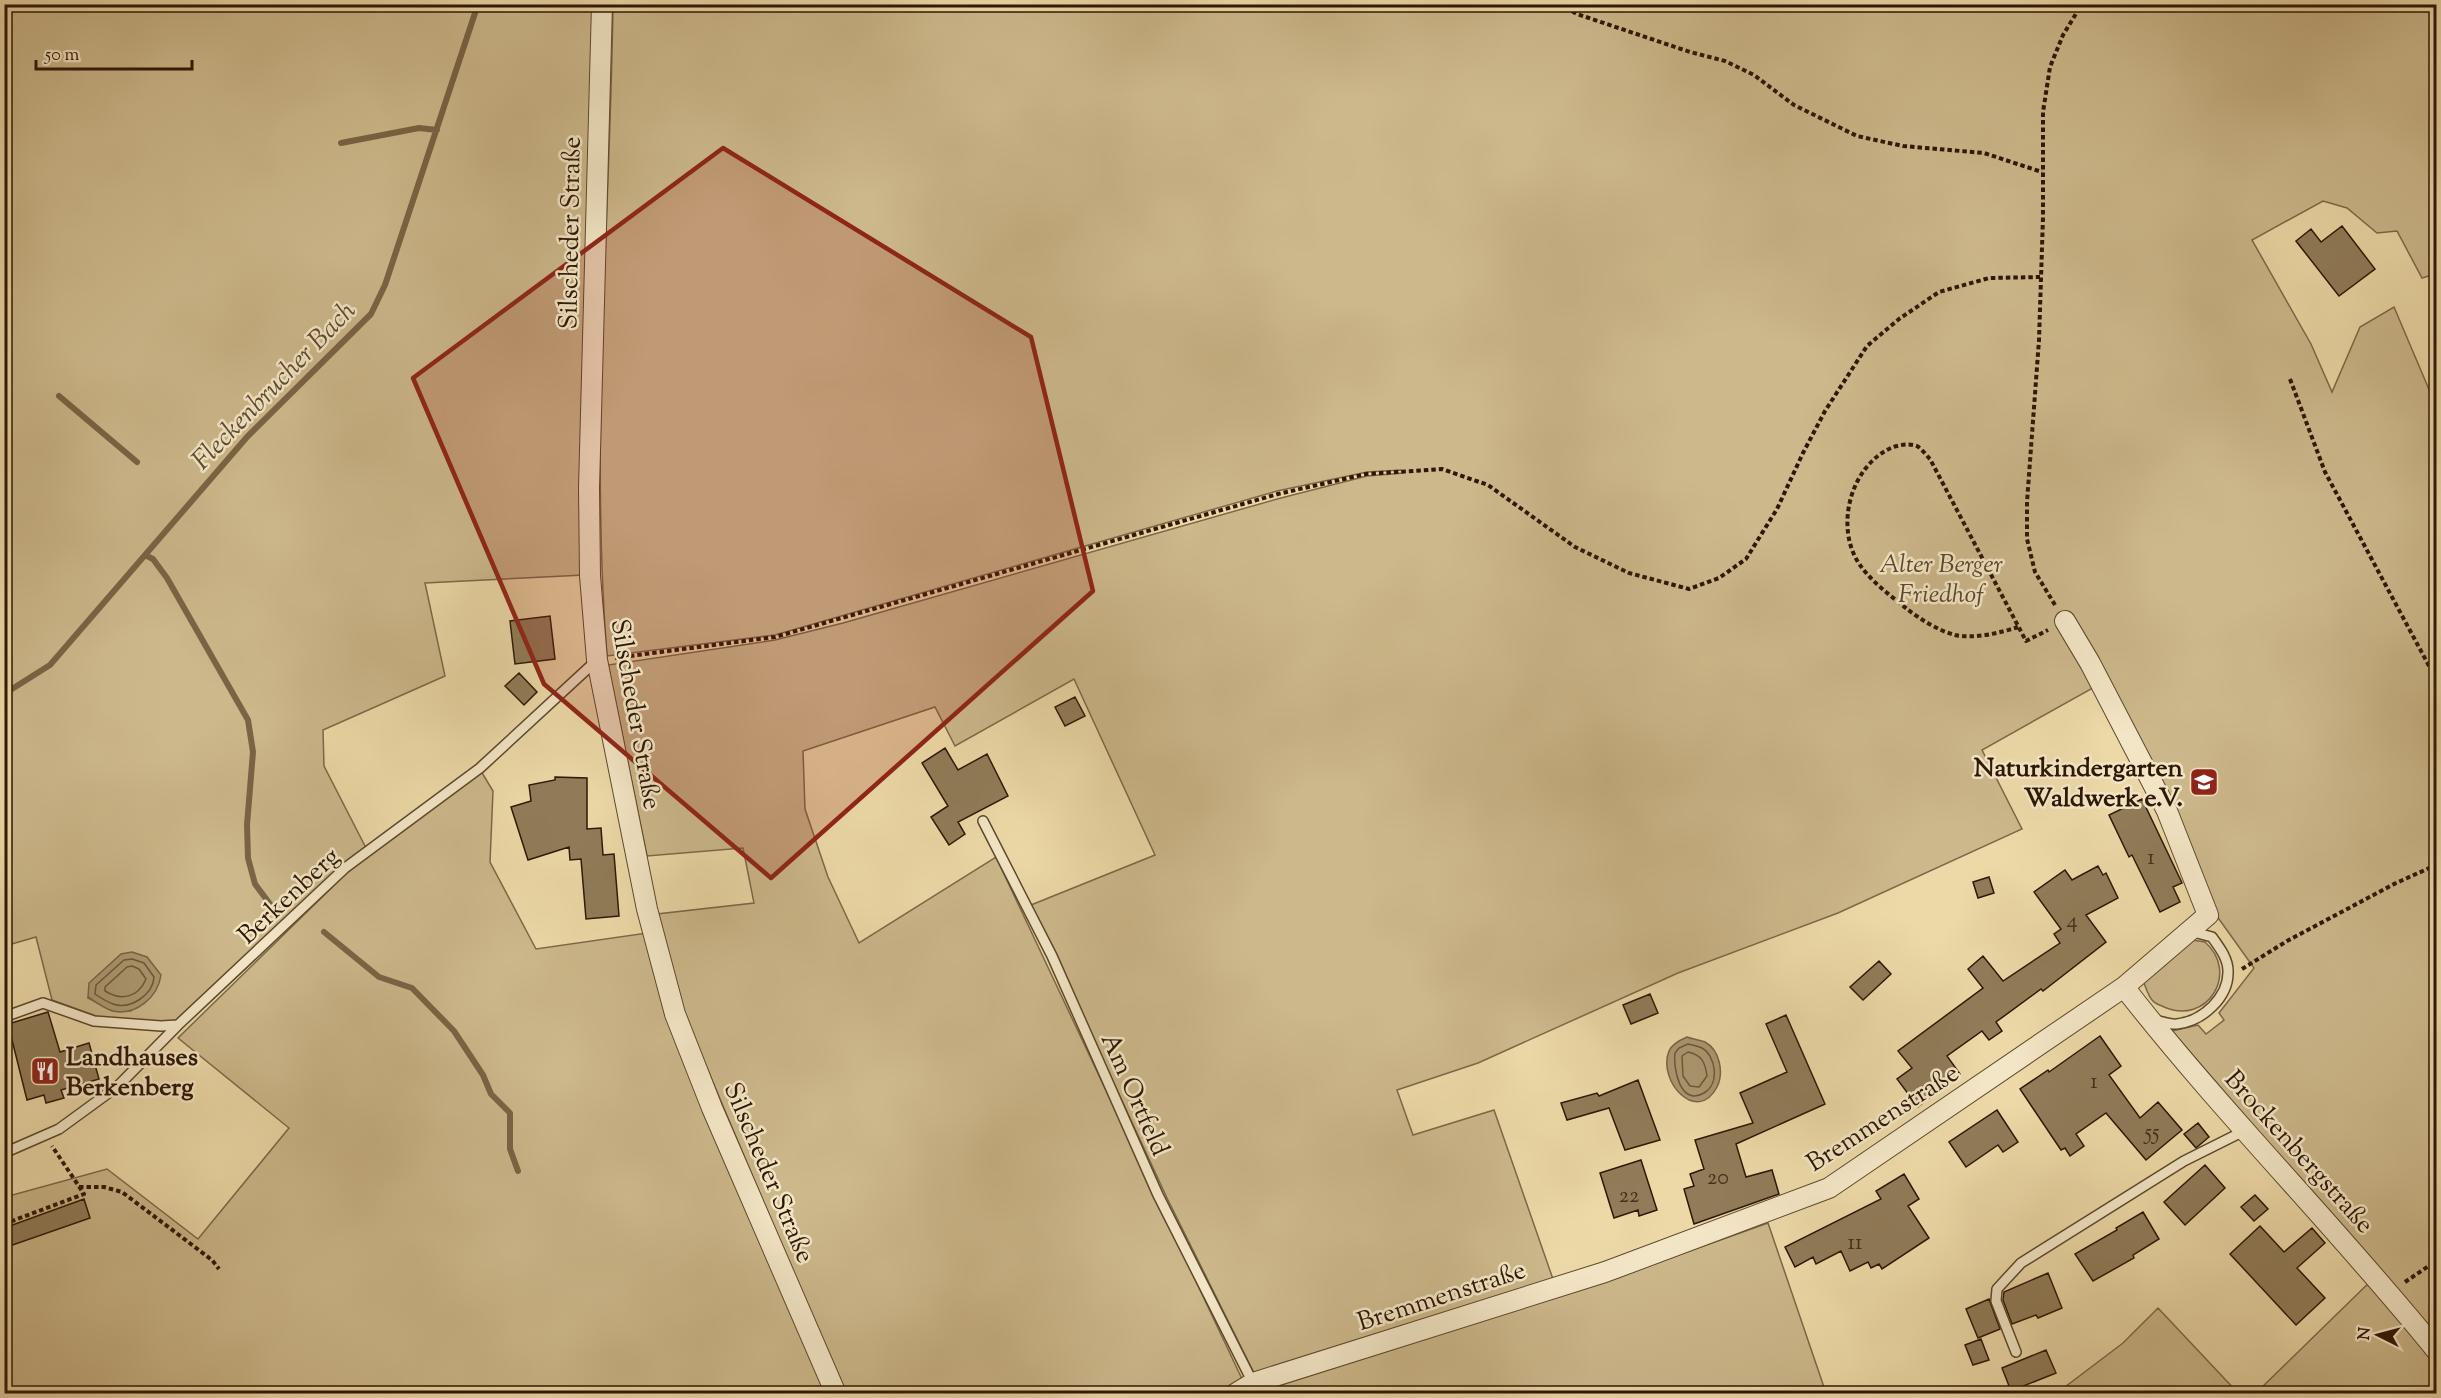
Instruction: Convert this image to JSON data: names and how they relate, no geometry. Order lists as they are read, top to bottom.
{
  "streets": {
    "street": ["Silscheder Straße", "Bremmenstraße", "Brockenbergstraße"],
    "lane": ["Berkenberg", "Am Ortfeld"]
  },
  "crossings": [
    ["Silscheder Straße", "Berkenberg"],
    ["Am Ortfeld", "Bremmenstraße"],
    ["Bremmenstraße", "Brockenbergstraße"]
  ],
  "water": ["Fleckenbrucher Bach"],
  "parks": ["Alter Berger Friedhof"],
  "places": {
    "school or university": ["Naturkindergarten Waldwerk e.V."],
    "restaurant": ["Landhauses Berkenberg"]
  },
  "house_numbers": [
    "1",
    "4",
    "1",
    "55",
    "20",
    "22",
    "11"
  ],
  "scale_bar": "50 m",
  "north": "left"
}
